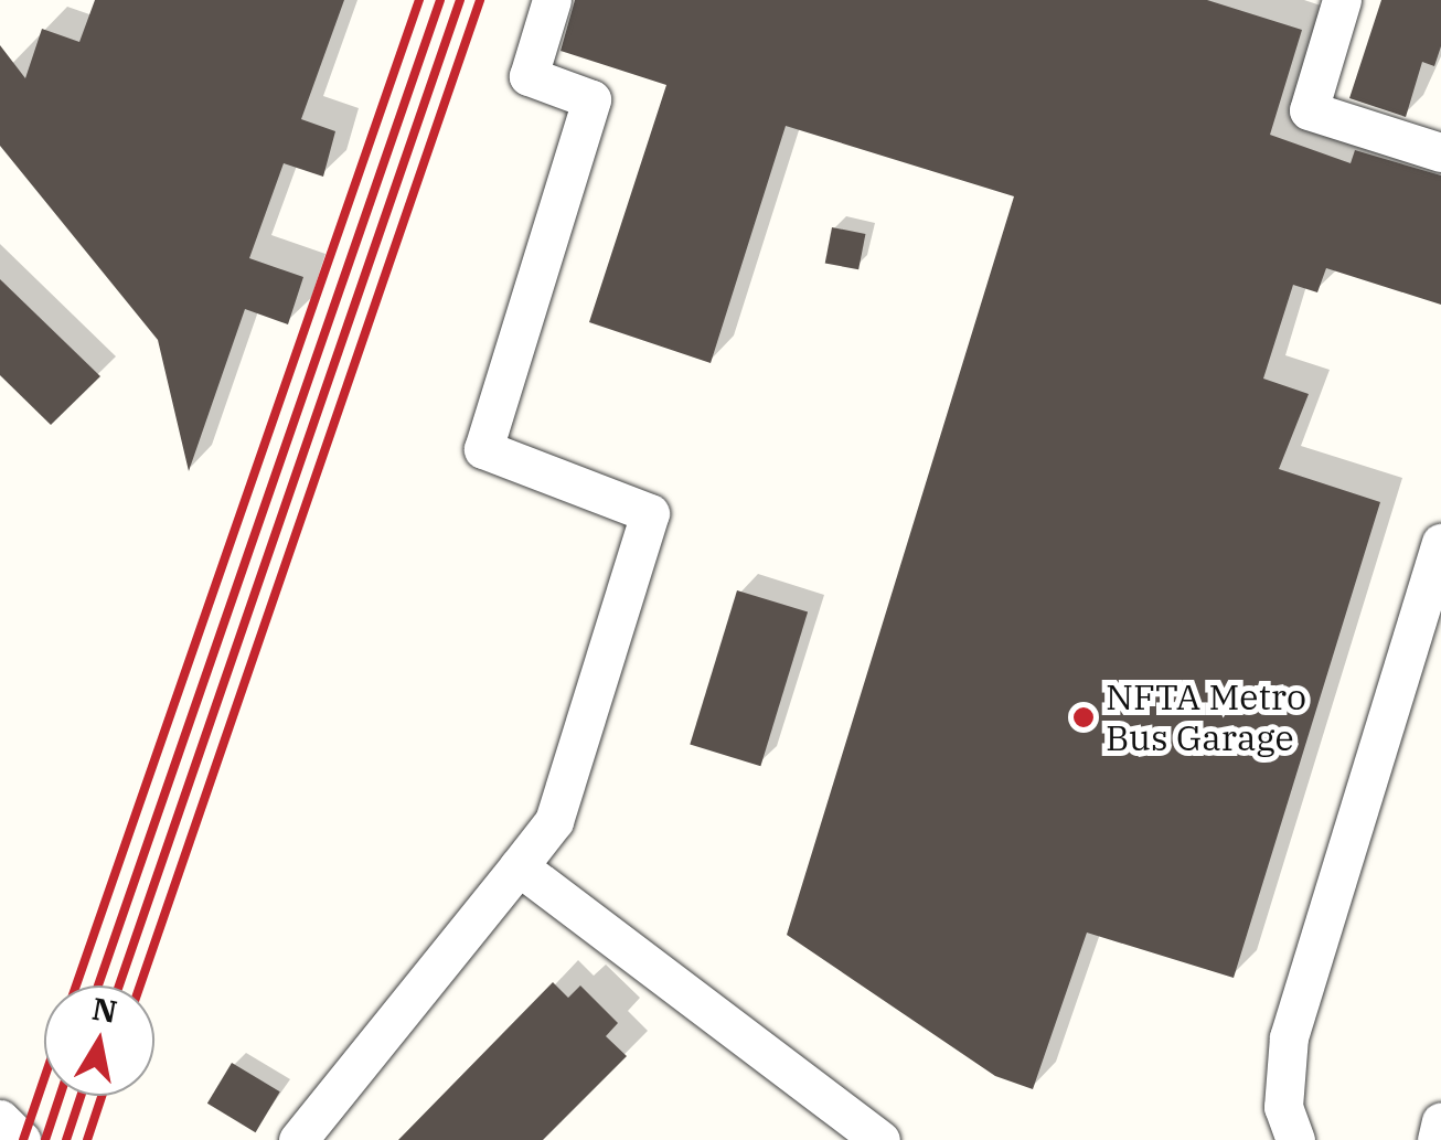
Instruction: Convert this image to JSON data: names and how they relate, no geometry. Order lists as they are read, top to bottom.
{
  "places": ["NFTA Metro Bus Garage"],
  "north": "top"
}
